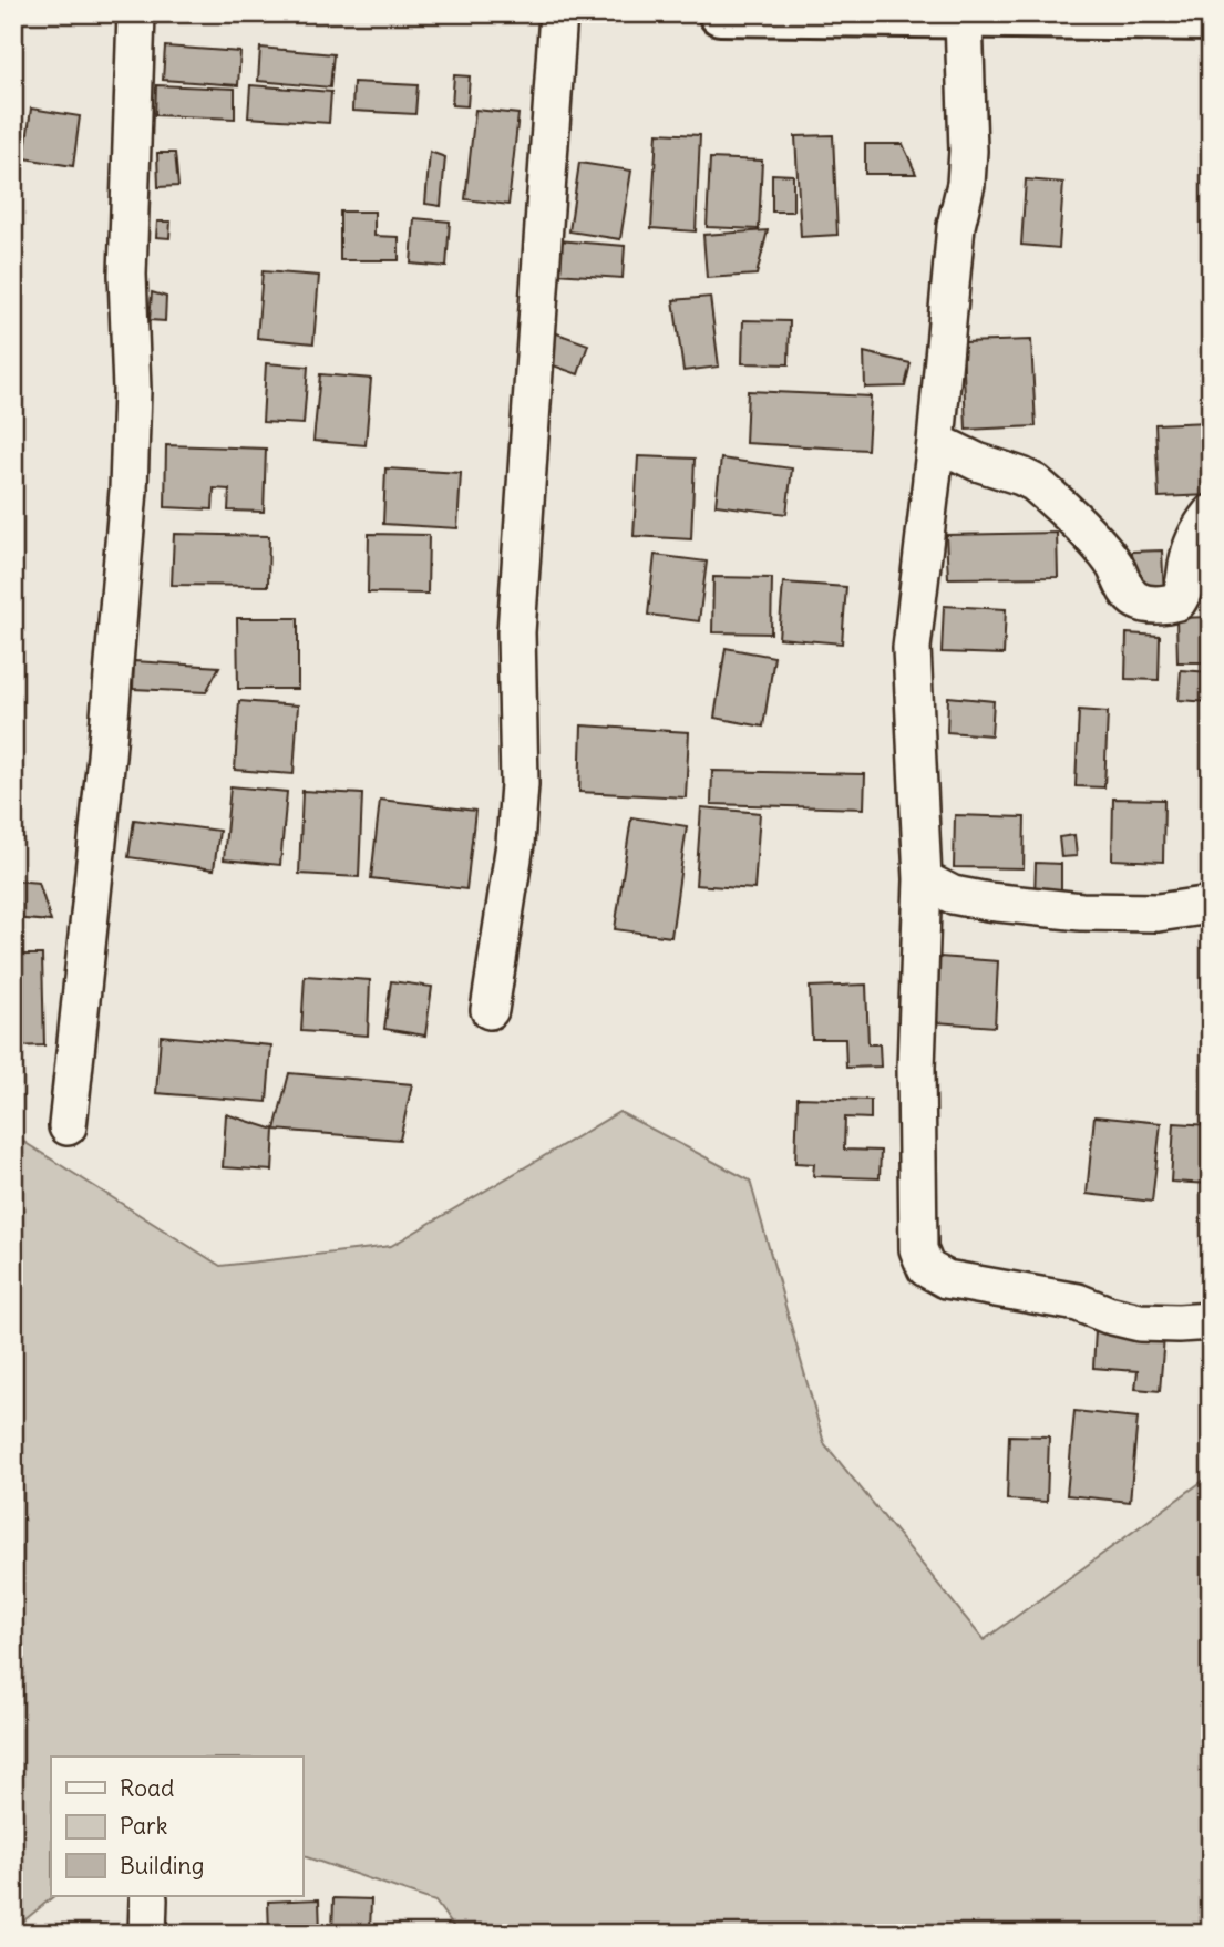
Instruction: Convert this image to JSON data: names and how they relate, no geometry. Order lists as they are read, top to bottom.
{
  "legend": ["Road", "Park", "Building"]
}
